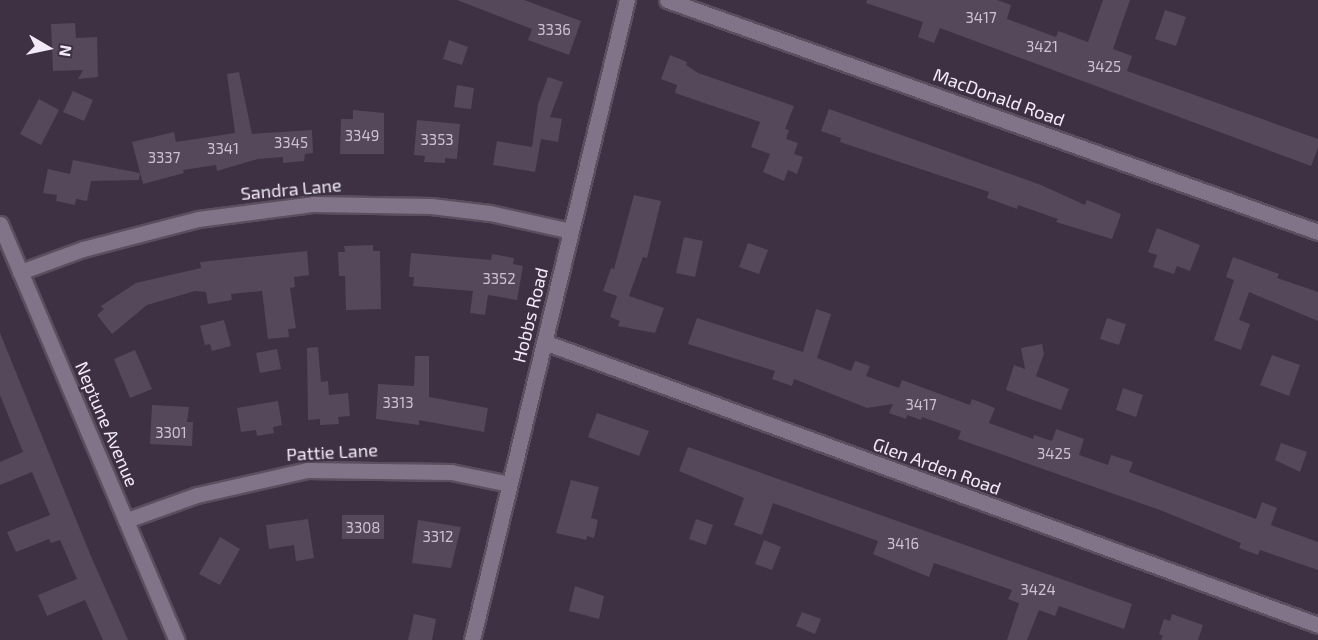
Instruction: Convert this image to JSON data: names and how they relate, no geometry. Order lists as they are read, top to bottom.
{
  "streets": {
    "street": [
      "MacDonald Road",
      "Sandra Lane",
      "Hobbs Road",
      "Neptune Avenue",
      "Pattie Lane",
      "Glen Arden Road"
    ]
  },
  "crossings": [
    ["Sandra Lane", "Hobbs Road"],
    ["Sandra Lane", "Neptune Avenue"],
    ["Hobbs Road", "Pattie Lane"],
    ["Hobbs Road", "Glen Arden Road"],
    ["Neptune Avenue", "Pattie Lane"]
  ],
  "house_numbers": [
    "3417",
    "3336",
    "3421",
    "3425",
    "3349",
    "3353",
    "3345",
    "3341",
    "3337",
    "3352",
    "3313",
    "3417",
    "3301",
    "3425",
    "3308",
    "3312",
    "3416",
    "3424"
  ],
  "north": "right"
}
